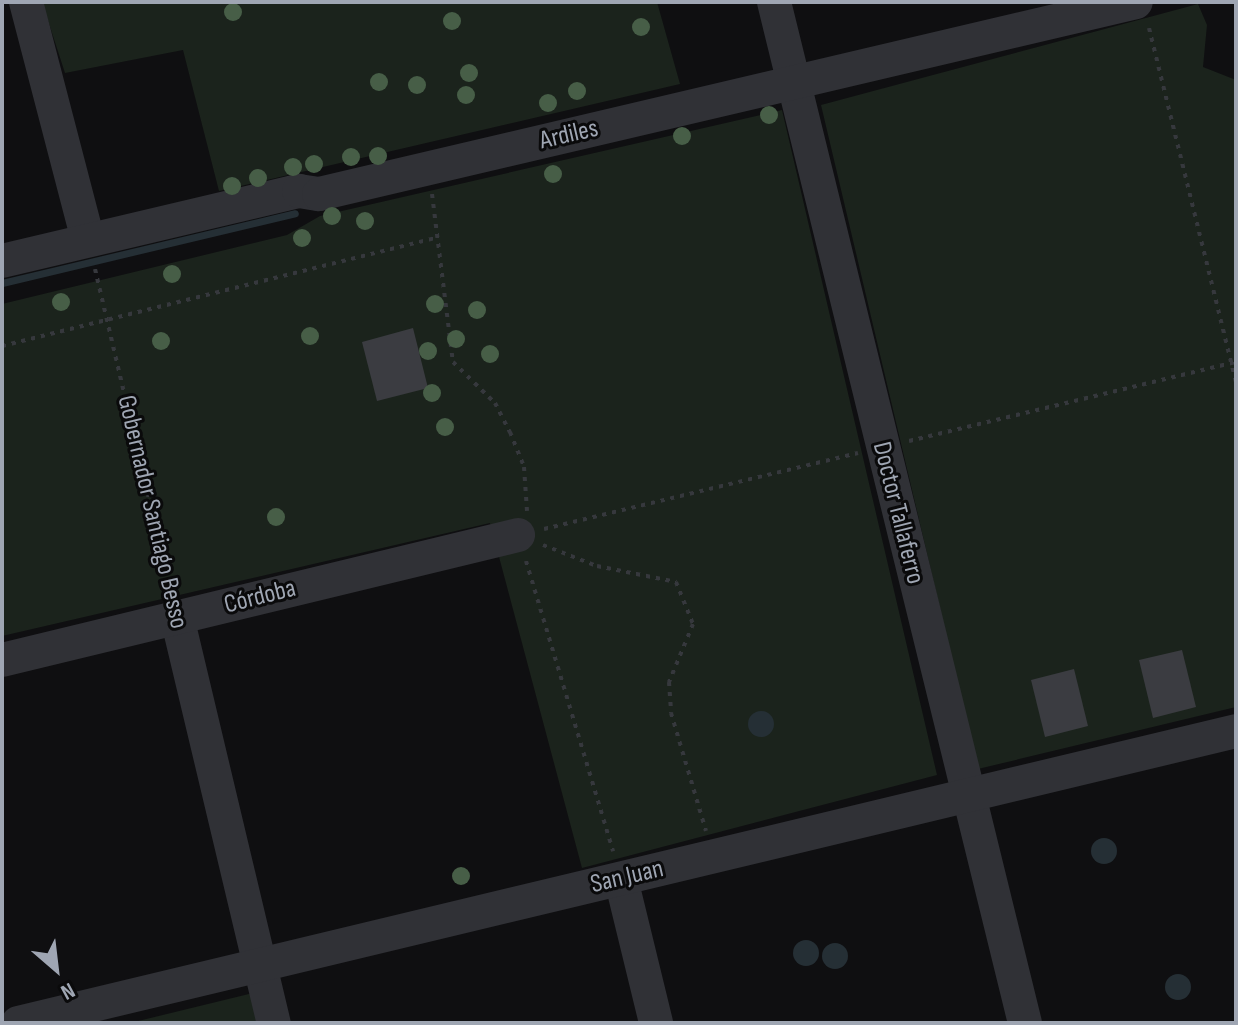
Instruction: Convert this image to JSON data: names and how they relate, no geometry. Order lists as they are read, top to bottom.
{
  "streets": {
    "street": [
      "Ardiles",
      "Gobernador Santiago Besso",
      "Doctor Tallaferro",
      "Córdoba",
      "San Juan"
    ]
  },
  "crossings": [
    ["Ardiles", "Gobernador Santiago Besso"],
    ["Ardiles", "Doctor Tallaferro"],
    ["Gobernador Santiago Besso", "Córdoba"],
    ["Gobernador Santiago Besso", "San Juan"],
    ["Doctor Tallaferro", "San Juan"]
  ],
  "north": "bottom right"
}
